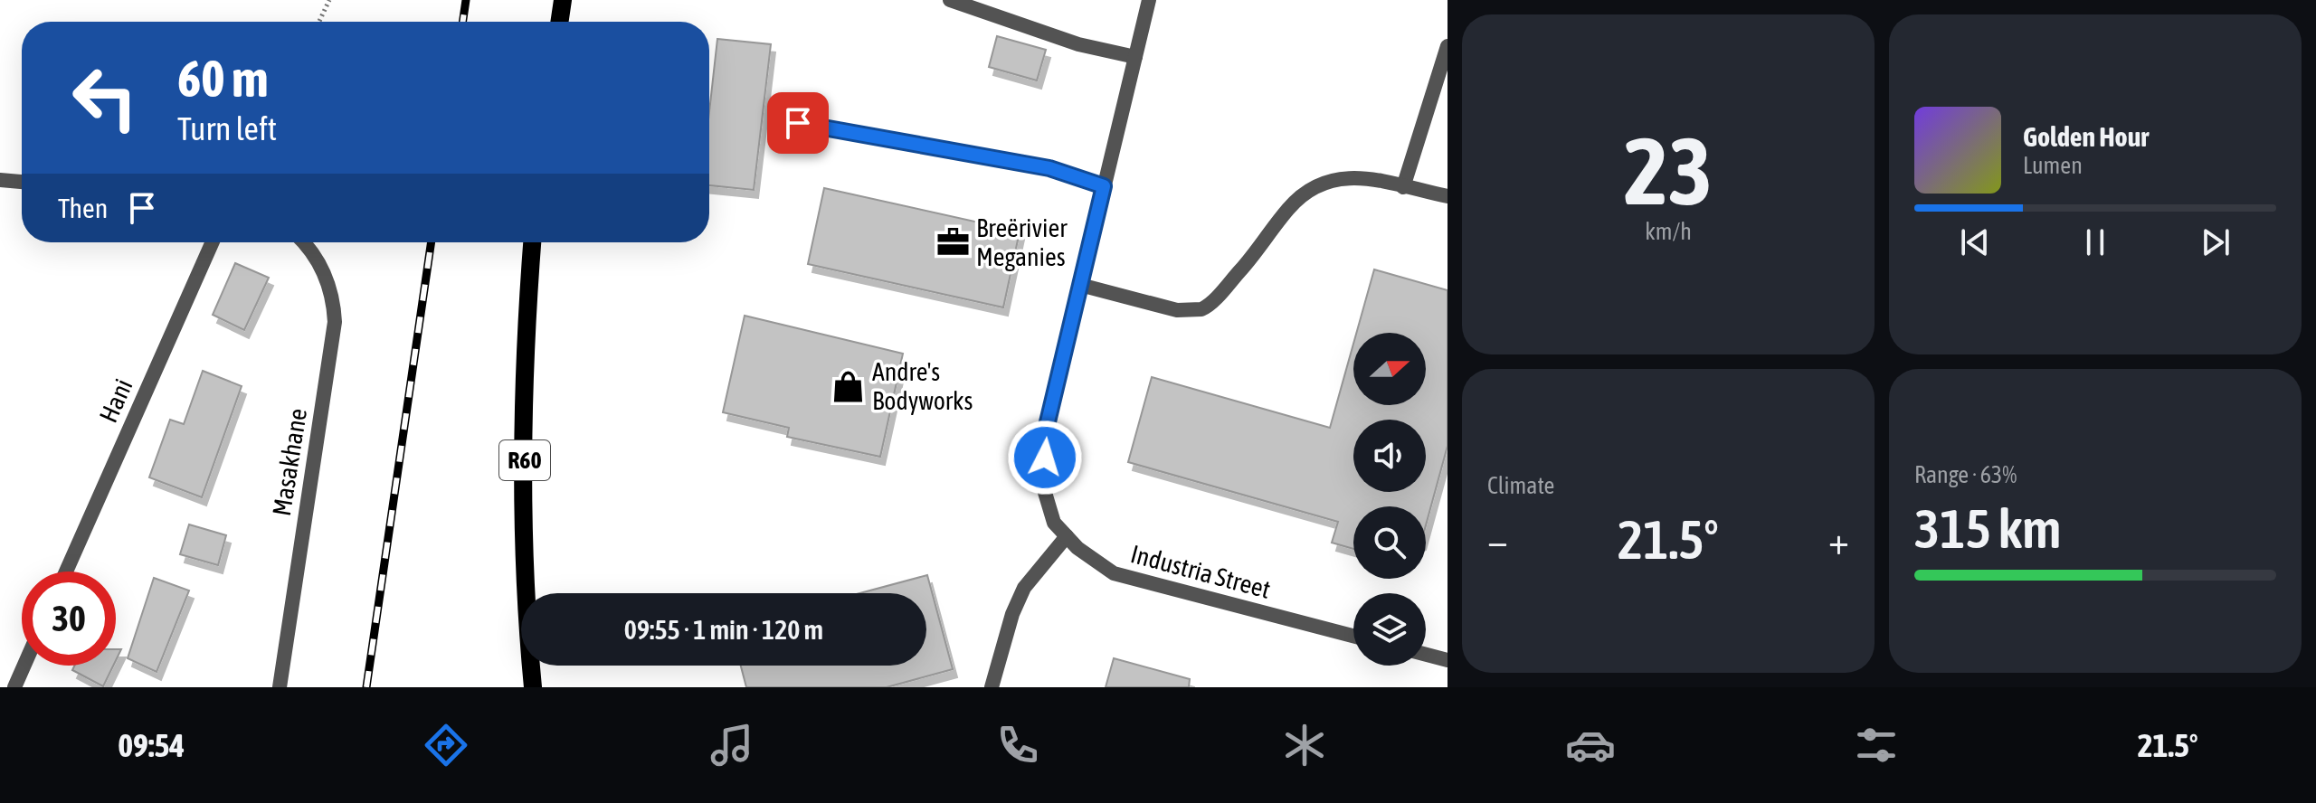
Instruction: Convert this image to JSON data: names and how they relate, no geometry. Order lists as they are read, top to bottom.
{
  "streets": {
    "main road": ["R60"],
    "street": ["Hani", "Masakhane", "Industria Street"]
  },
  "places": {
    "office": ["Breërivier Meganies"],
    "shop": ["Andre's Bodyworks"]
  },
  "north": "right",
  "page": {
    "tile": [
      ["23", "km/h"],
      "Climate",
      ["Range · 63%", "315 km"]
    ],
    "turn": ["60 m", "Turn left"],
    "song": ["Golden Hour", "Lumen"],
    "then": "Then",
    "heat": ["−", "21.5°", "+"],
    "limit": "30",
    "trip": "09:55 · 1 min · 120 m",
    "tabs": ["09:54", "21.5°"]
  }
}
